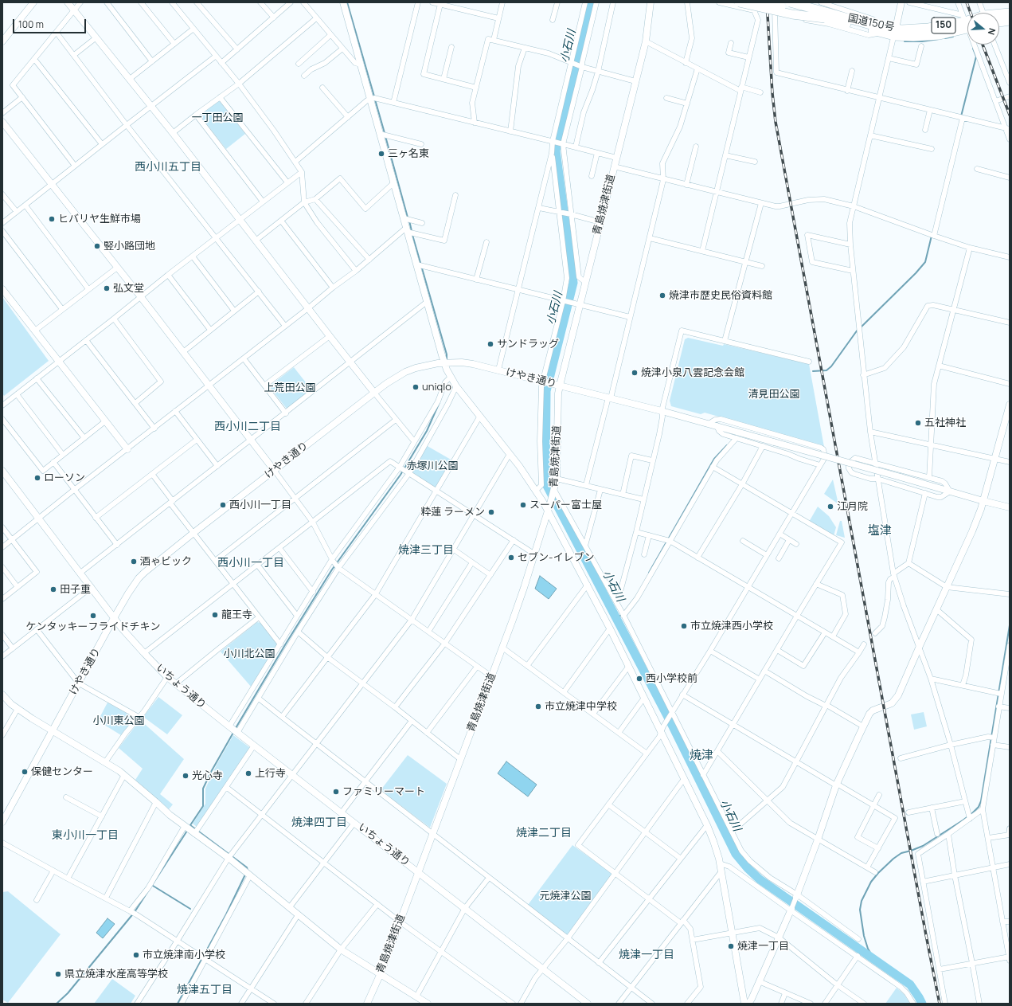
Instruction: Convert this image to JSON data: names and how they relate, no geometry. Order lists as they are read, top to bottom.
{
  "streets": {
    "highway": ["国道150号", "150"],
    "street": ["青島焼津街道", "けやき通り", "いちょう通り"]
  },
  "crossings": [
    ["国道150号", "150"],
    ["青島焼津街道", "けやき通り"],
    ["青島焼津街道", "いちょう通り"],
    ["けやき通り", "いちょう通り"]
  ],
  "districts": [
    "西小川五丁目",
    "西小川二丁目",
    "塩津",
    "焼津三丁目",
    "西小川一丁目",
    "焼津",
    "焼津四丁目",
    "焼津二丁目",
    "東小川一丁目",
    "焼津一丁目",
    "焼津五丁目"
  ],
  "water": ["小石川"],
  "parks": [
    "一丁田公園",
    "上荒田公園",
    "清見田公園",
    "赤塚川公園",
    "小川北公園",
    "小川東公園",
    "元焼津公園"
  ],
  "places": [
    "三ヶ名東",
    "ヒバリヤ生鮮市場",
    "竪小路団地",
    "弘文堂",
    "焼津市歴史民俗資料館",
    "サンドラッグ",
    "焼津小泉八雲記念会館",
    "uniqlo",
    "五社神社",
    "ローソン",
    "西小川一丁目",
    "スーパー富士屋",
    "江月院",
    "粋蓮 ラーメン",
    "セブン-イレブン",
    "酒ゃビック",
    "田子重",
    "龍王寺",
    "ケンタッキーフライドチキン",
    "市立焼津西小学校",
    "西小学校前",
    "市立焼津中学校",
    "保健センター",
    "上行寺",
    "光心寺",
    "ファミリーマート",
    "焼津一丁目",
    "市立焼津南小学校",
    "県立焼津水産高等学校"
  ],
  "scale_bar": "100 m",
  "north": "right"
}
